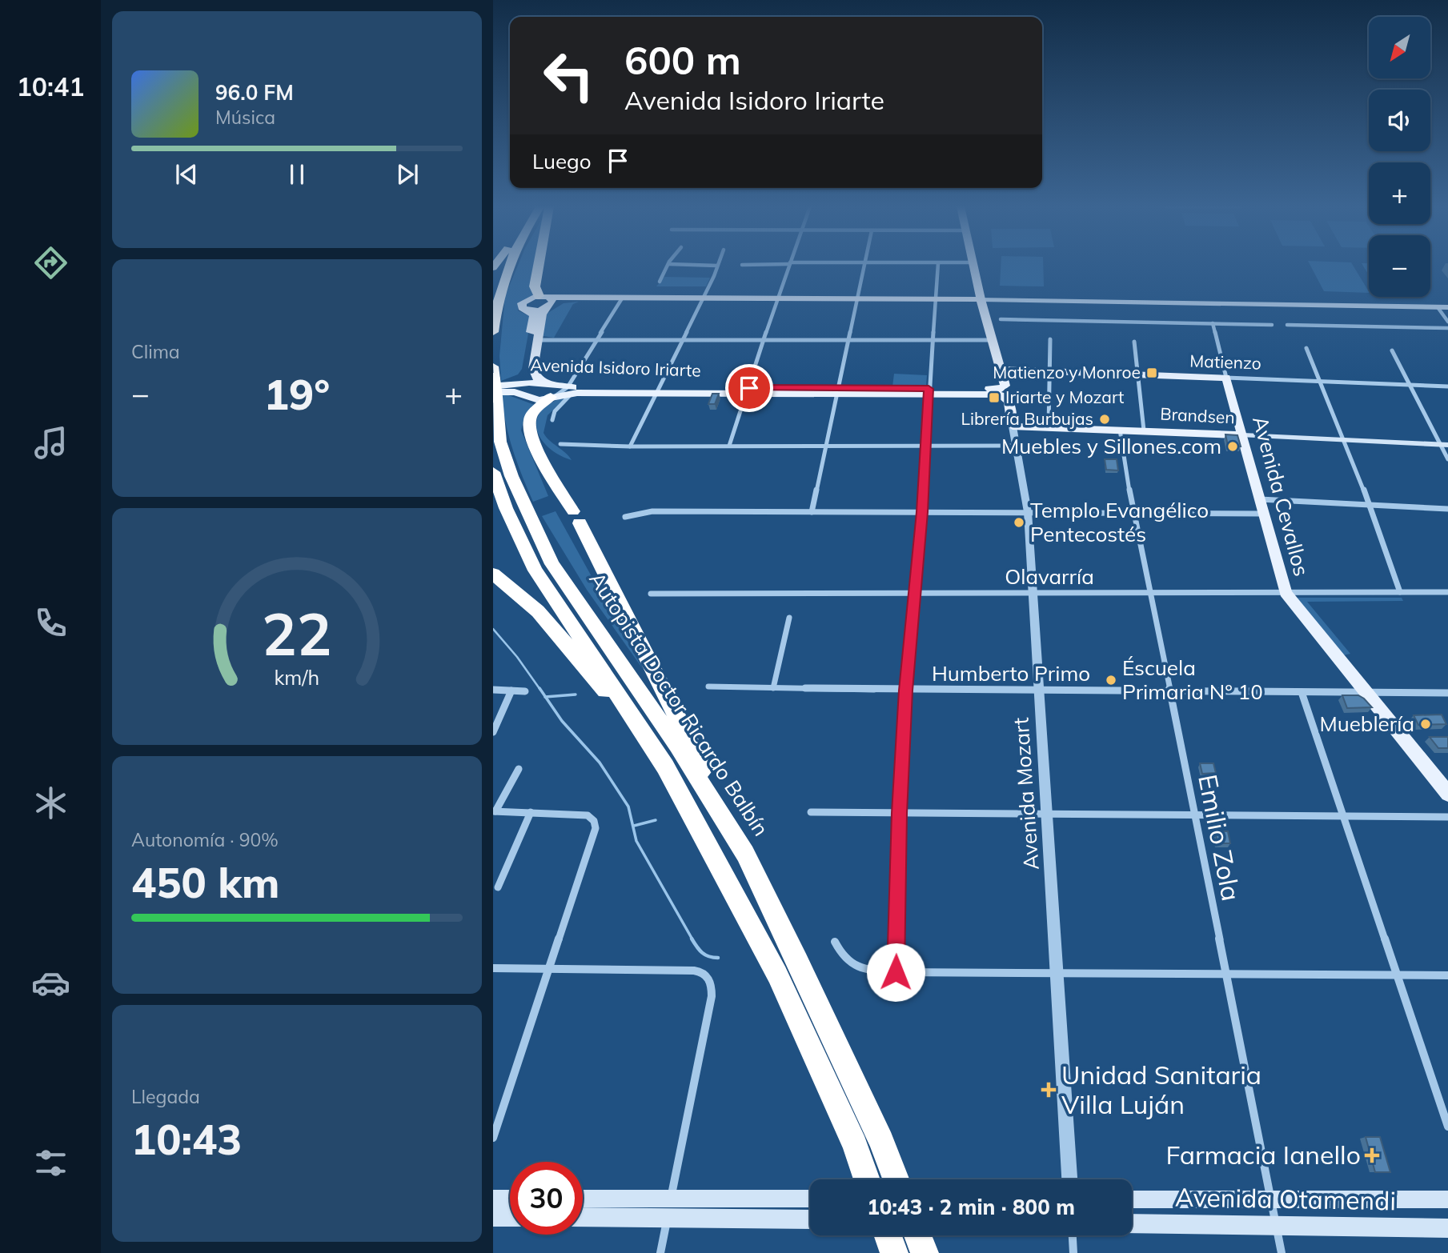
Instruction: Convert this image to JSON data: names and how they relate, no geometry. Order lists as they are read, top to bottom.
{
  "streets": {
    "highway": ["Autopista Doctor Ricardo Balbín"],
    "main road": [
      "Matienzo",
      "Avenida Isidoro Iriarte",
      "Brandsen",
      "Avenida Cevallos",
      "Avenida Mozart",
      "Avenida Otamendi"
    ],
    "street": ["Olavarría", "Humberto Primo", "Emilio Zola"]
  },
  "crossings": [
    ["Matienzo", "Avenida Isidoro Iriarte"],
    ["Matienzo", "Avenida Cevallos"],
    ["Avenida Isidoro Iriarte", "Autopista Doctor Ricardo Balbín"],
    ["Avenida Isidoro Iriarte", "Avenida Mozart"],
    ["Brandsen", "Avenida Cevallos"],
    ["Brandsen", "Avenida Mozart"],
    ["Brandsen", "Emilio Zola"],
    ["Avenida Cevallos", "Olavarría"],
    ["Avenida Cevallos", "Humberto Primo"],
    ["Olavarría", "Avenida Mozart"],
    ["Olavarría", "Emilio Zola"],
    ["Humberto Primo", "Avenida Mozart"],
    ["Humberto Primo", "Emilio Zola"],
    ["Emilio Zola", "Avenida Otamendi"]
  ],
  "places": {
    "transit": ["Matienzo y Monroe", "Iriarte y Mozart"],
    "other": [
      "Librería Burbujas",
      "Muebles y Sillones.com",
      "Templo Evangélico Pentecostés",
      "Éscuela Primaria N° 10",
      "Mueblería"
    ],
    "health": ["Unidad Sanitaria Villa Luján", "Farmacia Ianello"]
  },
  "north": "bottom left",
  "page": {
    "tabs": "10:41",
    "map_buttons": ["+", "−"],
    "turn": ["600 m", "Avenida Isidoro Iriarte"],
    "song": ["96.0 FM", "Música"],
    "then": "Luego",
    "tile": [
      "Clima",
      ["Autonomía · 90%", "450 km"],
      ["Llegada", "10:43"]
    ],
    "heat": ["−", "19°", "+"],
    "limit": "30",
    "trip": "10:43 · 2 min · 800 m",
    "gauge": ["22", "km/h"]
  }
}
